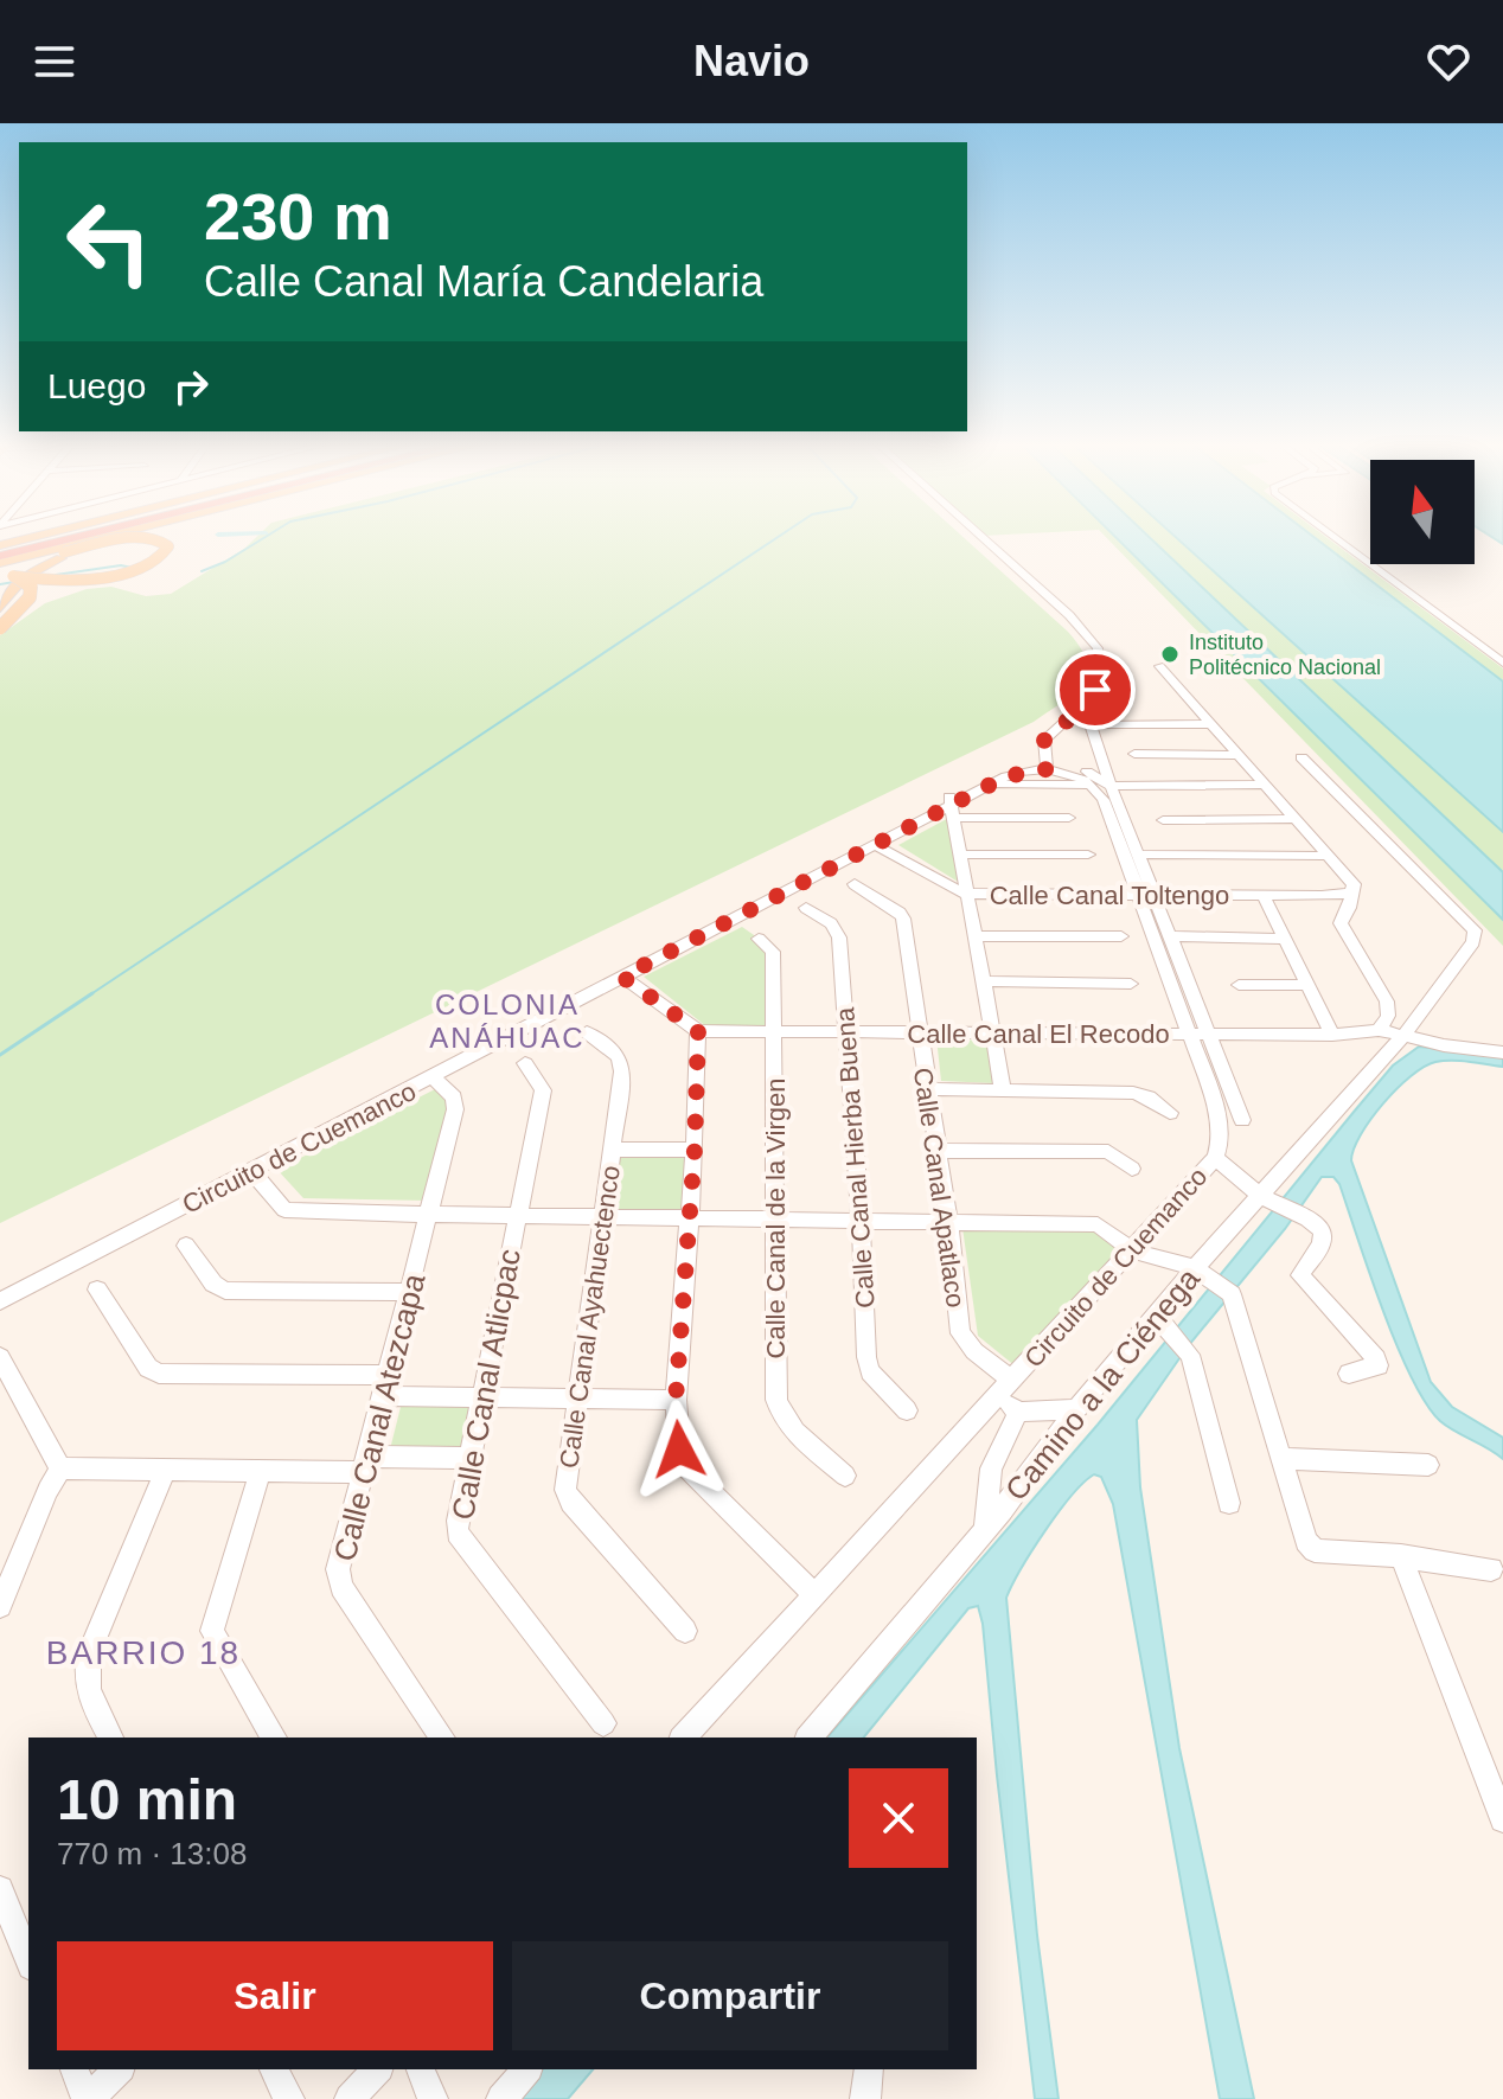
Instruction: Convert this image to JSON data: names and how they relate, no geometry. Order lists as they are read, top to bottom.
{
  "streets": {
    "street": [
      "Calle Canal Toltengo",
      "Calle Canal El Recodo",
      "Circuito de Cuemanco",
      "Calle Canal Hierba Buena",
      "Calle Canal Apatlaco",
      "Calle Canal de la Virgen",
      "Calle Canal Ayahuectenco",
      "Calle Canal Atlicpac",
      "Camino a la Ciénega",
      "Calle Canal Atezcapa"
    ]
  },
  "crossings": [
    ["Calle Canal Toltengo", "Circuito de Cuemanco"],
    ["Calle Canal El Recodo", "Circuito de Cuemanco"],
    ["Calle Canal El Recodo", "Calle Canal Hierba Buena"],
    ["Calle Canal El Recodo", "Calle Canal Apatlaco"],
    ["Calle Canal El Recodo", "Calle Canal de la Virgen"],
    ["Calle Canal El Recodo", "Camino a la Ciénega"],
    ["Circuito de Cuemanco", "Calle Canal Apatlaco"],
    ["Circuito de Cuemanco", "Calle Canal Atezcapa"]
  ],
  "districts": ["COLONIA ANÁHUAC", "BARRIO 18"],
  "places": ["Instituto Politécnico Nacional"],
  "north": "top",
  "page": {
    "header": "Navio",
    "turn": ["230 m", "Calle Canal María Candelaria"],
    "then": "Luego",
    "heading": ["10 min", "770 m · 13:08"],
    "buttons": ["Salir", "Compartir"]
  }
}
